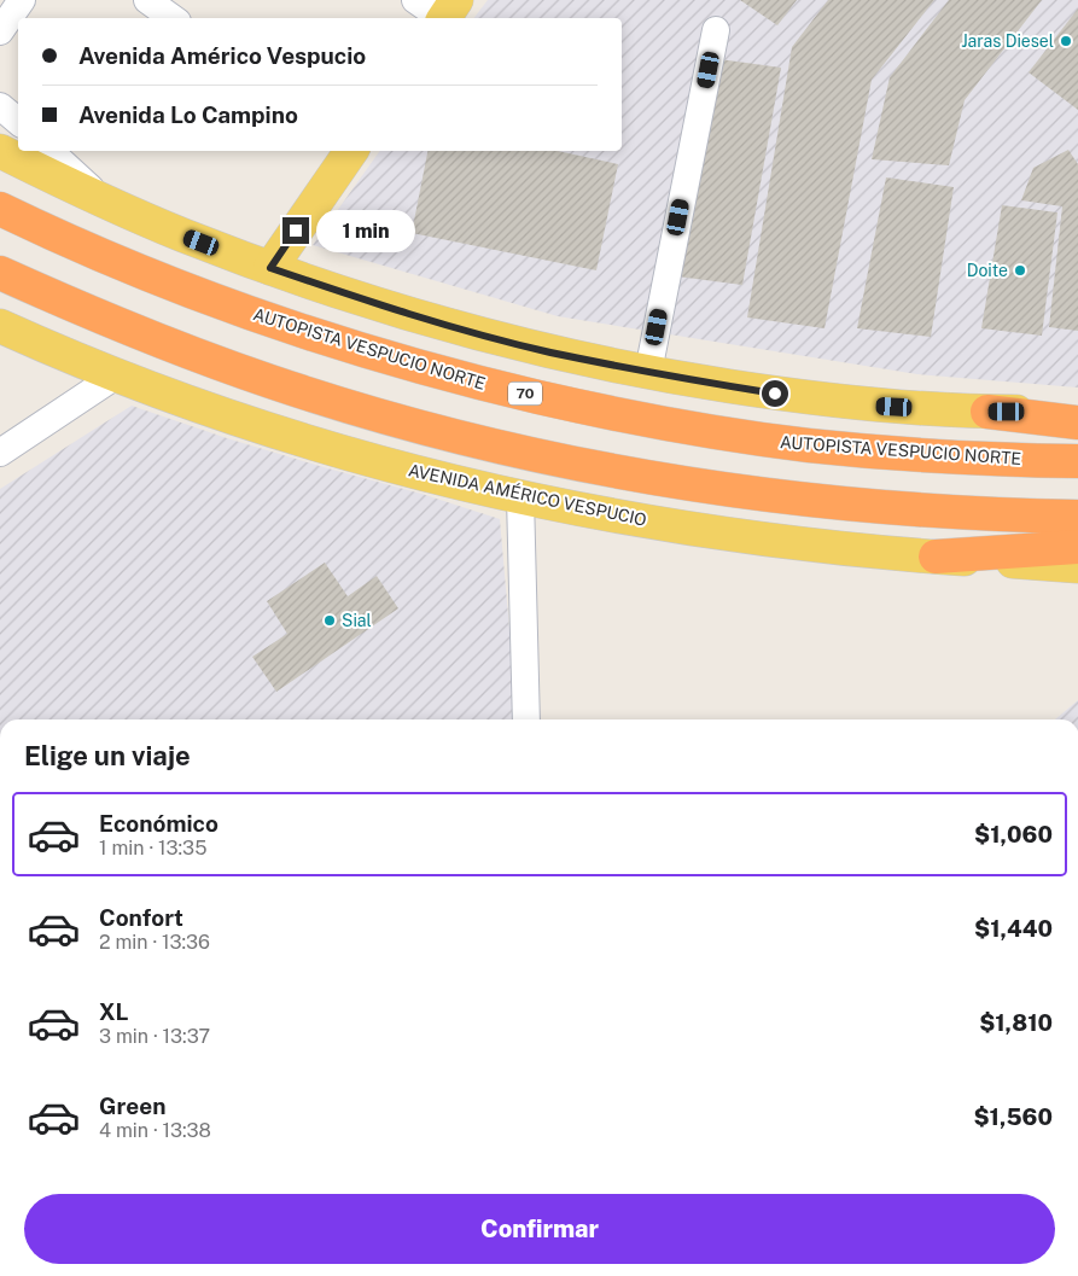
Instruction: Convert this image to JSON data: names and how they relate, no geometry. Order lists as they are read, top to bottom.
{
  "streets": {
    "highway": ["AUTOPISTA VESPUCIO NORTE", "70"],
    "main road": ["AVENIDA AMÉRICO VESPUCIO"]
  },
  "places": ["Jaras Diesel", "Doite", "Sial"],
  "page": {
    "banner": ["Avenida Américo Vespucio", "Avenida Lo Campino"],
    "bubble": "1 min",
    "heading": "Elige un viaje",
    "list": [
      {
        "name": "Económico",
        "note": "1 min · 13:35",
        "value": "$1,060"
      },
      {
        "name": "Confort",
        "note": "2 min · 13:36",
        "value": "$1,440"
      },
      {
        "name": "XL",
        "note": "3 min · 13:37",
        "value": "$1,810"
      },
      {
        "name": "Green",
        "note": "4 min · 13:38",
        "value": "$1,560"
      }
    ],
    "buttons": "Confirmar"
  }
}
